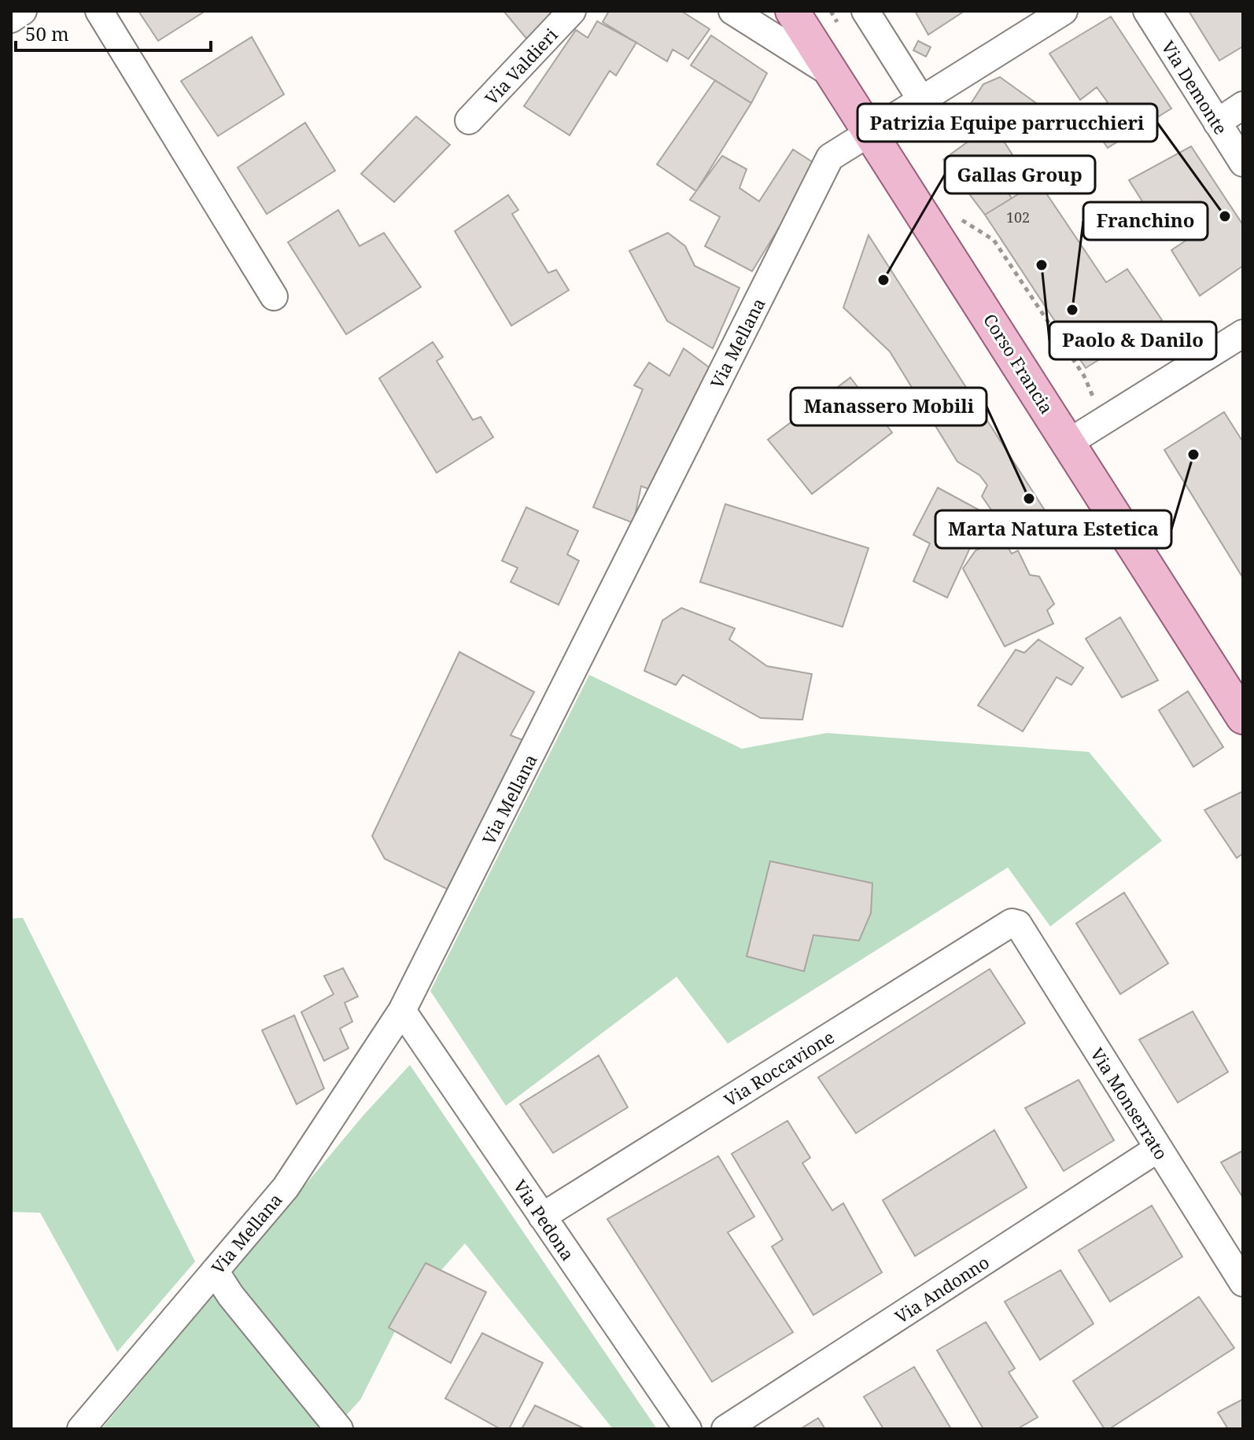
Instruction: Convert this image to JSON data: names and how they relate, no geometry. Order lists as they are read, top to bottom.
{
  "streets": {
    "main road": ["Corso Francia"],
    "street": [
      "Via Valdieri",
      "Via Demonte",
      "Via Mellana",
      "Via Roccavione",
      "Via Monserrato",
      "Via Pedona",
      "Via Andonno"
    ]
  },
  "crossings": [
    ["Via Mellana", "Corso Francia"],
    ["Via Mellana", "Via Pedona"],
    ["Via Roccavione", "Via Monserrato"],
    ["Via Roccavione", "Via Pedona"],
    ["Via Monserrato", "Via Andonno"]
  ],
  "places": [
    "Patrizia Equipe parrucchieri",
    "Paolo & Danilo",
    "Gallas Group",
    "Franchino",
    "Marta Natura Estetica",
    "Manassero Mobili"
  ],
  "house_numbers": ["102"],
  "scale_bar": "50 m"
}
